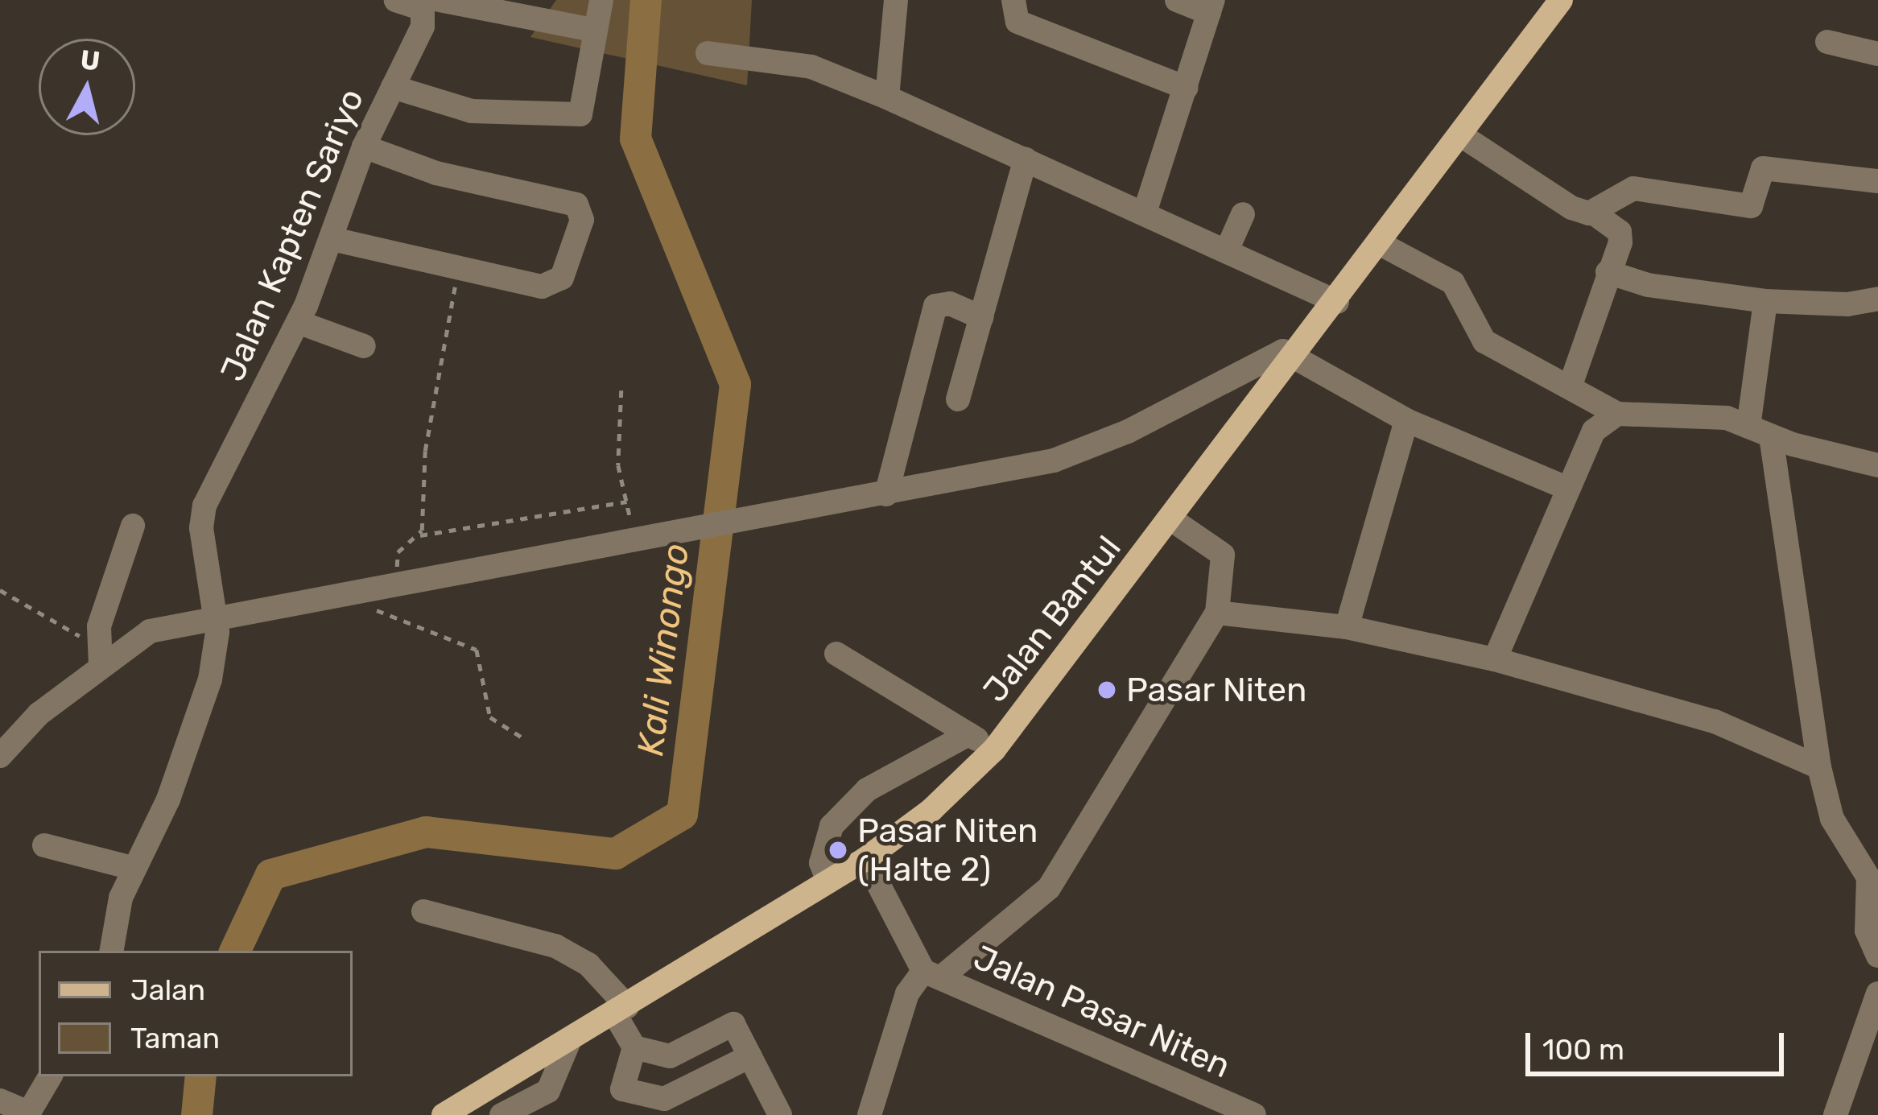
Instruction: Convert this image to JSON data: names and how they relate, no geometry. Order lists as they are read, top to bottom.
{
  "streets": {
    "main road": ["Jalan Bantul"],
    "street": ["Jalan Kapten Sariyo", "Jalan Pasar Niten"]
  },
  "crossings": [
    ["Jalan Bantul", "Jalan Pasar Niten"]
  ],
  "water": ["Kali Winongo"],
  "places": ["Pasar Niten", "Pasar Niten (Halte 2)"],
  "legend": ["Jalan", "Taman"],
  "scale_bar": "100 m",
  "north": "top"
}
